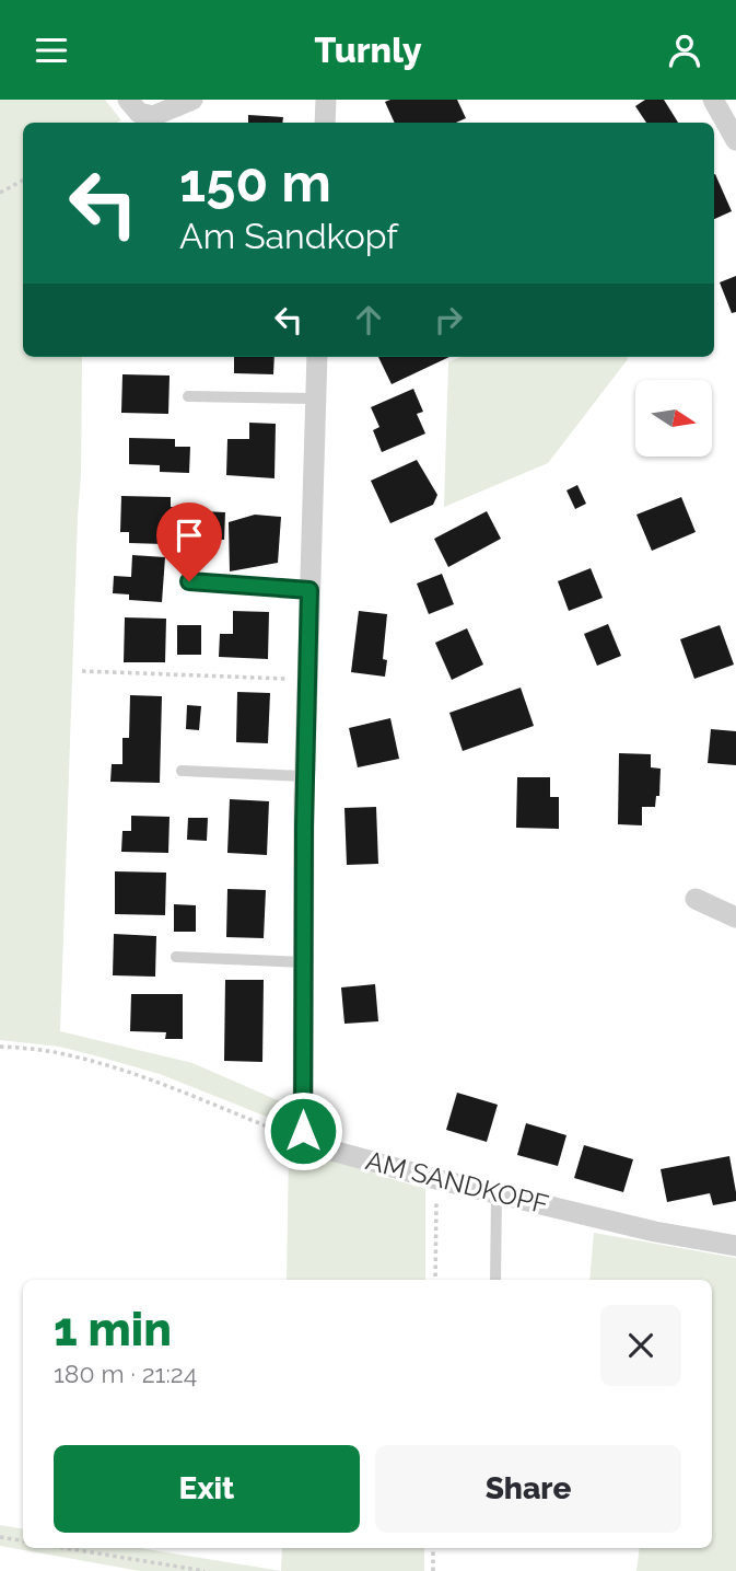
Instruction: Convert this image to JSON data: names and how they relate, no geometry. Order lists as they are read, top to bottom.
{
  "streets": {
    "street": ["AM SANDKOPF"]
  },
  "north": "right",
  "page": {
    "header": "Turnly",
    "turn": ["150 m", "Am Sandkopf"],
    "heading": ["1 min", "180 m · 21:24"],
    "buttons": ["Exit", "Share"]
  }
}
